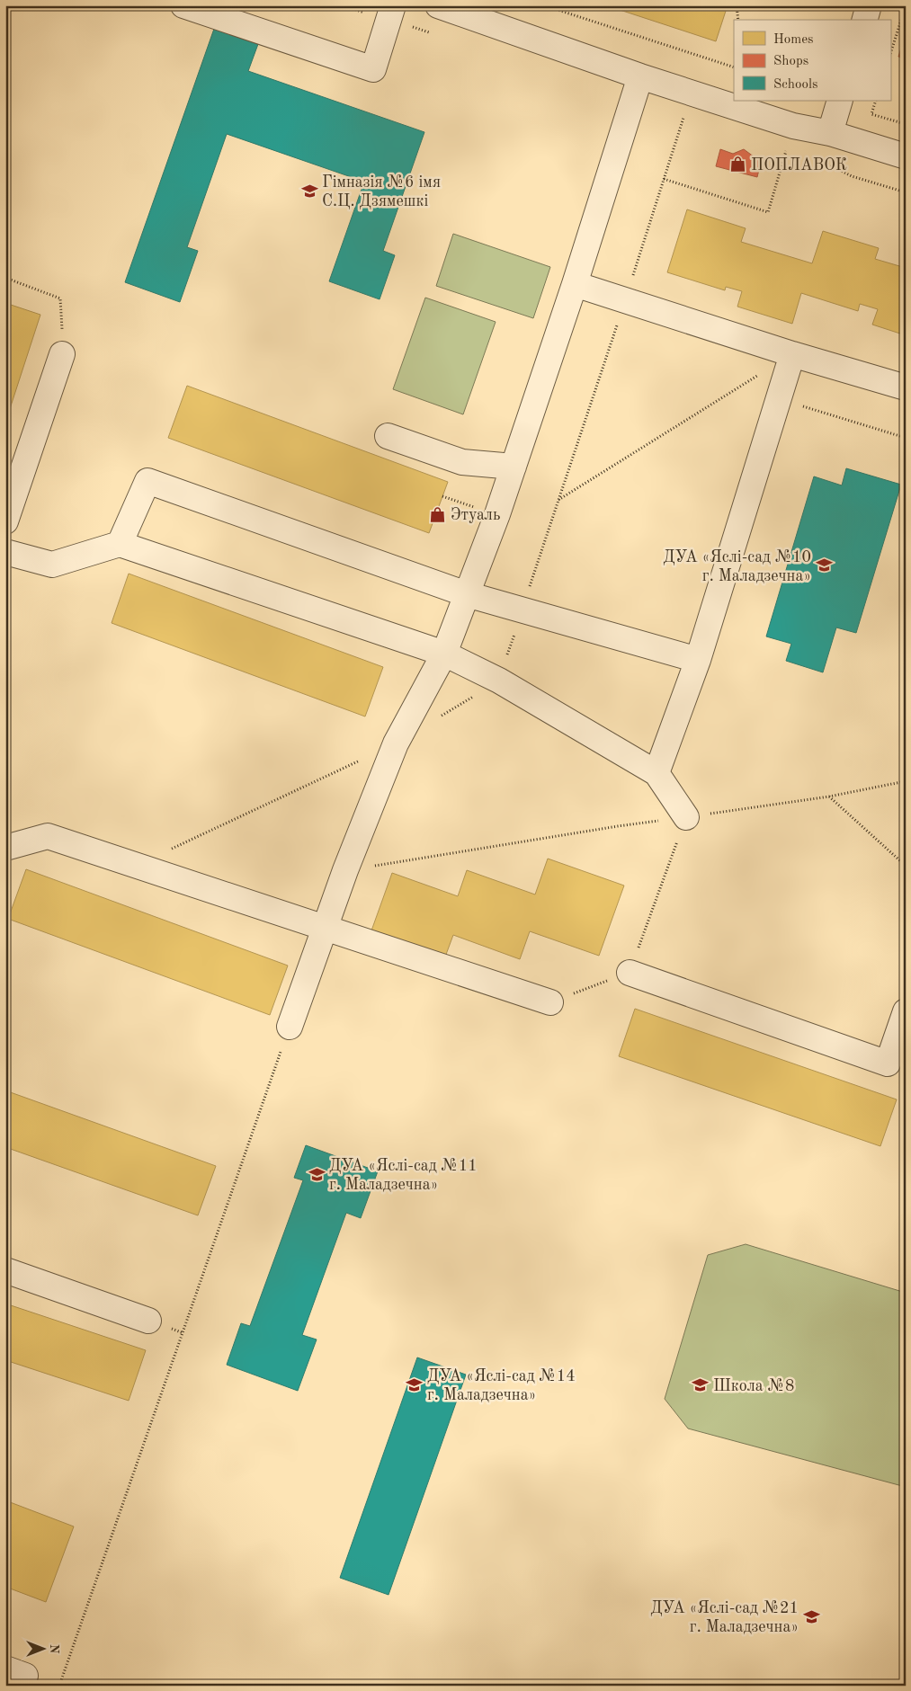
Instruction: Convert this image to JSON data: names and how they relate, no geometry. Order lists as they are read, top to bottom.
{
  "places": {
    "shop": ["ПОПЛАВОК", "Этуаль"],
    "school or university": [
      "Гімназія №6 iмя С.Ц. Дзямешкi",
      "ДУА «Яслі-сад №10 г. Маладзечна»",
      "ДУА «Яслі-сад №11 г. Маладзечна»",
      "ДУА «Яслі-сад №14 г. Маладзечна»",
      "Школа №8",
      "ДУА «Яслі-сад №21 г. Маладзечна»"
    ]
  },
  "legend": ["Homes", "Shops", "Schools"],
  "north": "right"
}
